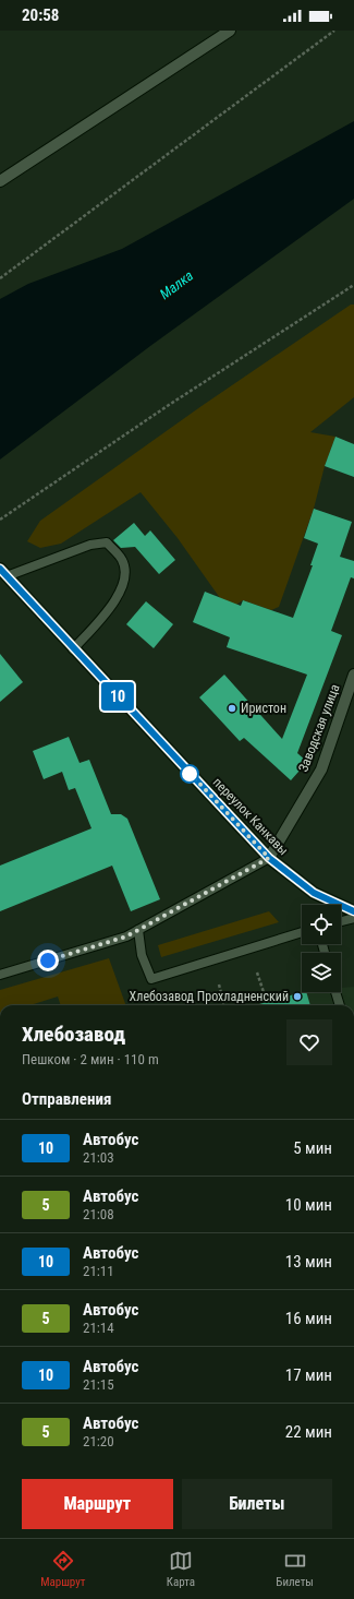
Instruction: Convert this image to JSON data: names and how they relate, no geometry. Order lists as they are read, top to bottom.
{
  "streets": {
    "street": ["Заводская улица", "переулок Канкавы"]
  },
  "crossings": [
    ["Заводская улица", "переулок Канкавы"]
  ],
  "water": ["Малка"],
  "places": ["Иристон", "Хлебозавод Прохладненский"],
  "lines": ["bus line 10"],
  "page": {
    "status": "20:58",
    "on_map": "10",
    "heading": [
      ["Хлебозавод", "Пешком · 2 мин · 110 m"],
      "Отправления"
    ],
    "list": [
      {
        "mark": "10",
        "name": "Автобус",
        "note": "21:03",
        "value": "5 мин"
      },
      {
        "mark": "5",
        "name": "Автобус",
        "note": "21:08",
        "value": "10 мин"
      },
      {
        "mark": "10",
        "name": "Автобус",
        "note": "21:11",
        "value": "13 мин"
      },
      {
        "mark": "5",
        "name": "Автобус",
        "note": "21:14",
        "value": "16 мин"
      },
      {
        "mark": "10",
        "name": "Автобус",
        "note": "21:15",
        "value": "17 мин"
      },
      {
        "mark": "5",
        "name": "Автобус",
        "note": "21:20",
        "value": "22 мин"
      }
    ],
    "buttons": ["Маршрут", "Билеты"],
    "tabs": ["Маршрут", "Карта", "Билеты"]
  }
}
